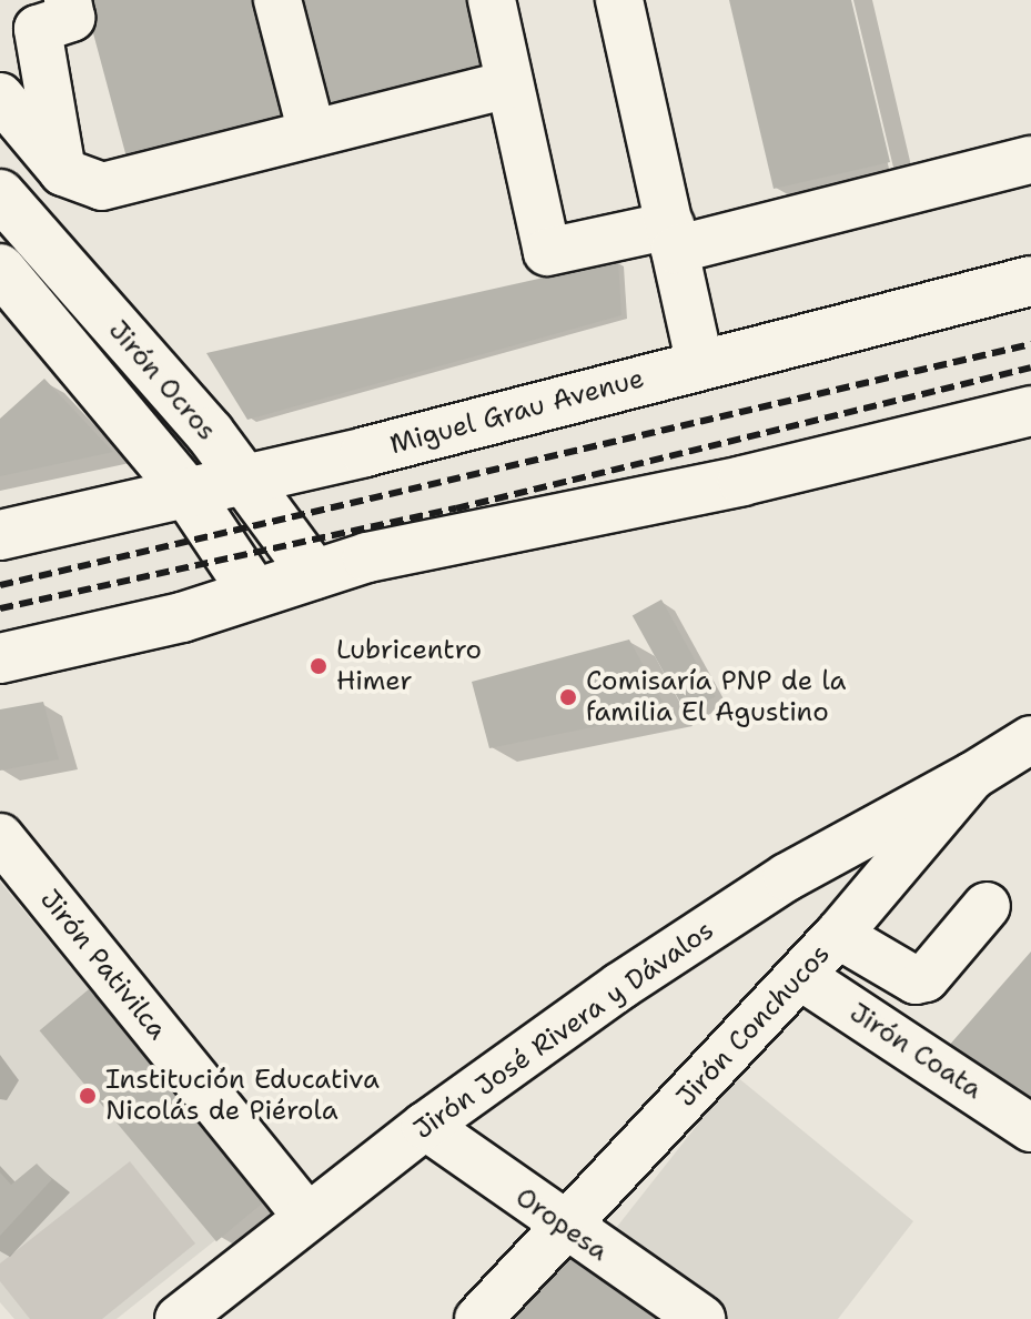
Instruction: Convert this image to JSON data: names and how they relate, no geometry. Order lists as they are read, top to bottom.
{
  "streets": {
    "main road": ["Jirón Ocros", "Miguel Grau Avenue"],
    "street": [
      "Jirón Pativilca",
      "Jirón Conchucos",
      "Jirón José Rivera y Dávalos",
      "Jirón Coata",
      "Oropesa"
    ]
  },
  "crossings": [
    ["Jirón Ocros", "Miguel Grau Avenue"],
    ["Jirón Pativilca", "Jirón José Rivera y Dávalos"],
    ["Jirón Conchucos", "Jirón José Rivera y Dávalos"],
    ["Jirón Conchucos", "Jirón Coata"],
    ["Jirón Conchucos", "Oropesa"],
    ["Jirón José Rivera y Dávalos", "Oropesa"]
  ],
  "places": ["Lubricentro Himer", "Comisaría PNP de la familia El Agustino", "Institución Educativa Nicolás de Piérola"]
}
